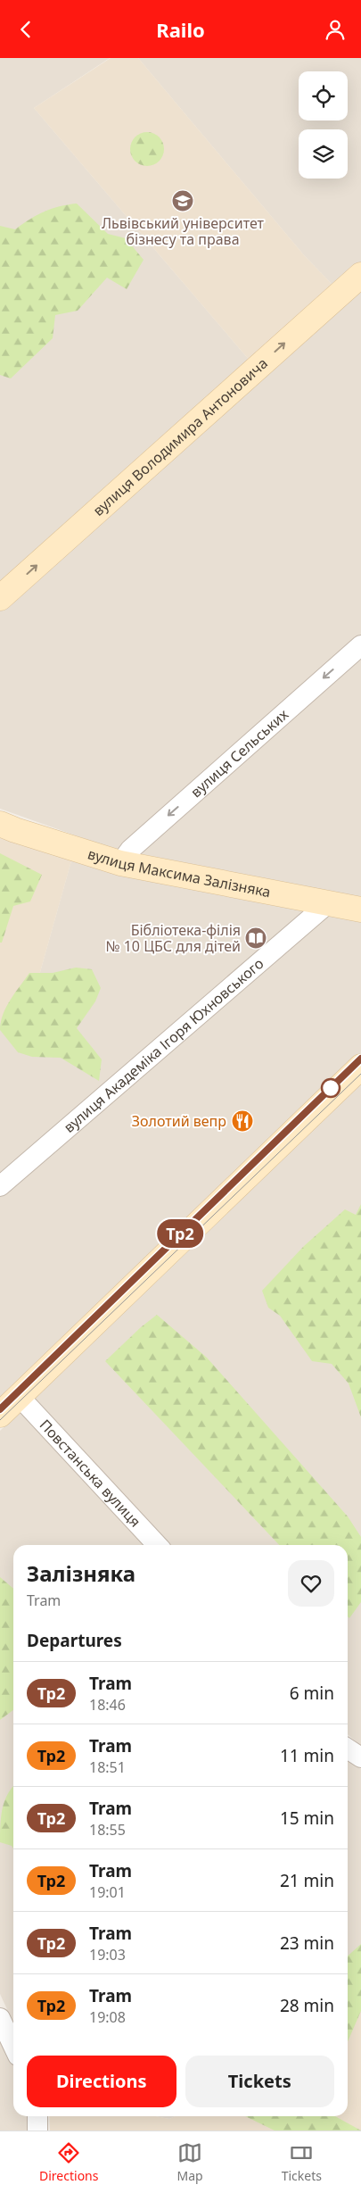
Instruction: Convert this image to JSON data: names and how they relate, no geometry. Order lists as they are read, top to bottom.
{
  "streets": {
    "street": [
      "вулиця Володимира Антоновича",
      "вулиця Сельських",
      "вулиця Максима Залізняка",
      "вулиця Академіка Ігоря Юхновського",
      "Повстанська вулиця"
    ]
  },
  "crossings": [
    ["вулиця Сельських", "вулиця Максима Залізняка"],
    ["вулиця Максима Залізняка", "вулиця Академіка Ігоря Юхновського"]
  ],
  "one_way": ["вулиця Володимира Антоновича", "вулиця Сельських"],
  "places": {
    "school or university": ["Львівський університет бізнесу та права"],
    "library": ["Бібліотека-філія № 10 ЦБС для дітей"],
    "restaurant": ["Золотий вепр"]
  },
  "lines": ["tram line Тр2"],
  "page": {
    "header": "Railo",
    "on_map": "Тр2",
    "heading": [
      ["Залізняка", "Tram"],
      "Departures"
    ],
    "list": [
      {
        "mark": "Тр2",
        "name": "Tram",
        "note": "18:46",
        "value": "6 min"
      },
      {
        "mark": "Тр2",
        "name": "Tram",
        "note": "18:51",
        "value": "11 min"
      },
      {
        "mark": "Тр2",
        "name": "Tram",
        "note": "18:55",
        "value": "15 min"
      },
      {
        "mark": "Тр2",
        "name": "Tram",
        "note": "19:01",
        "value": "21 min"
      },
      {
        "mark": "Тр2",
        "name": "Tram",
        "note": "19:03",
        "value": "23 min"
      },
      {
        "mark": "Тр2",
        "name": "Tram",
        "note": "19:08",
        "value": "28 min"
      }
    ],
    "buttons": ["Directions", "Tickets"],
    "tabs": ["Directions", "Map", "Tickets"]
  }
}
